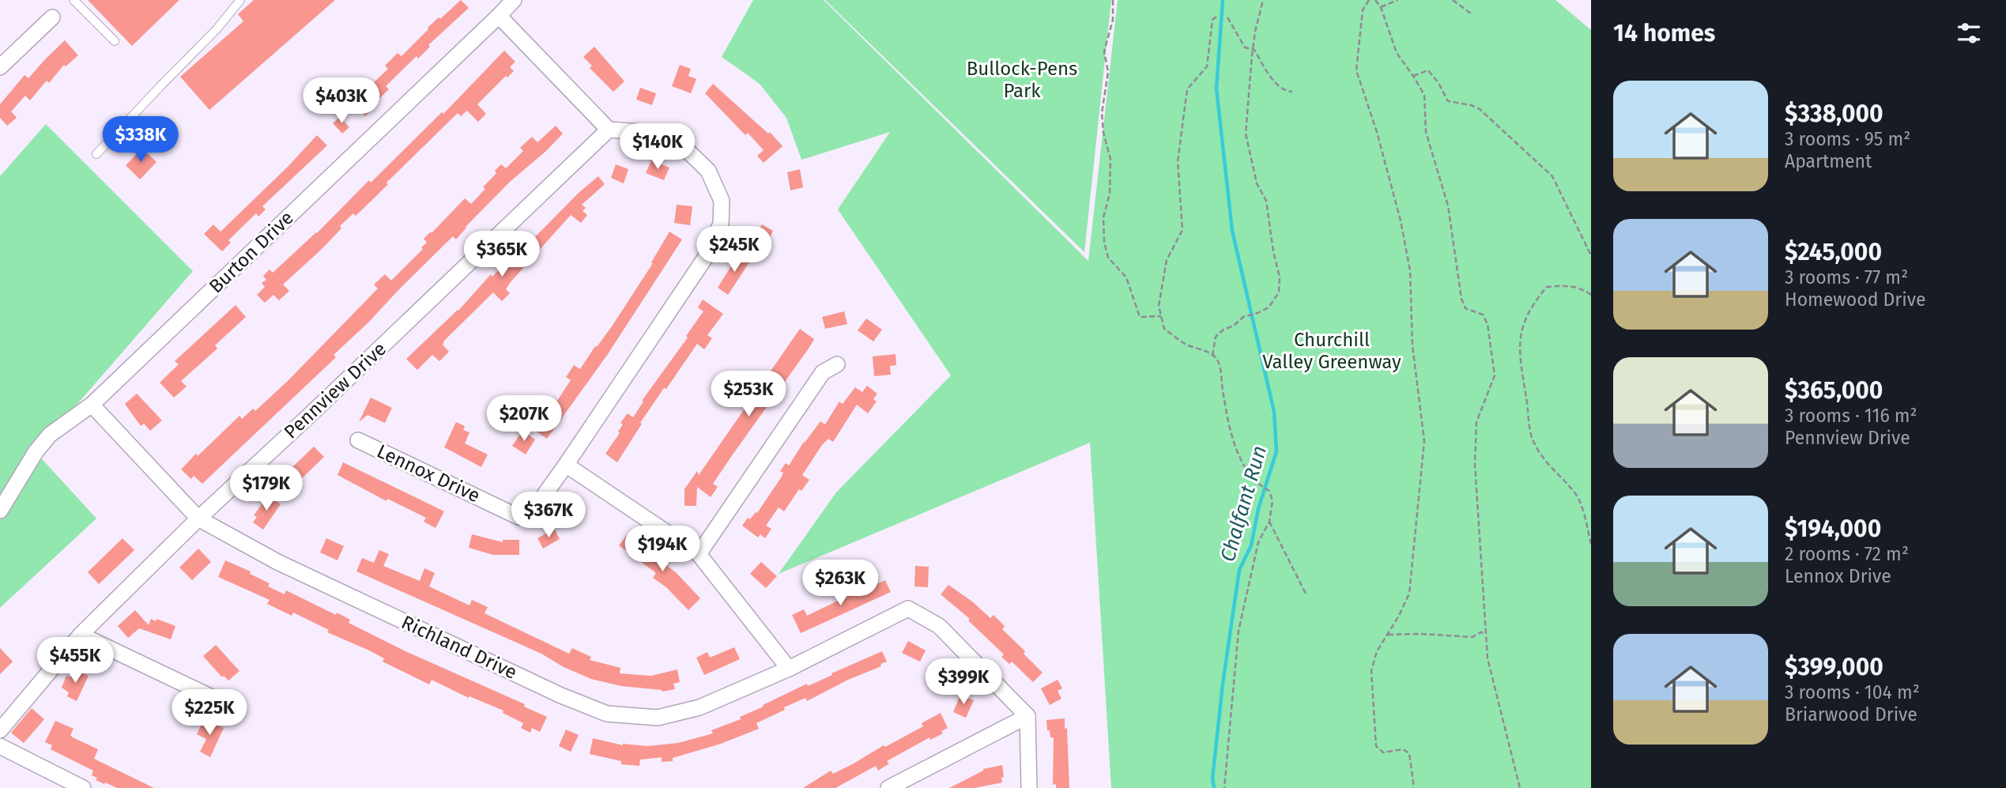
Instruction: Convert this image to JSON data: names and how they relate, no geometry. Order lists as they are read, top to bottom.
{
  "streets": {
    "street": [
      "Burton Drive",
      "Pennview Drive",
      "Lennox Drive",
      "Richland Drive"
    ]
  },
  "crossings": [
    ["Burton Drive", "Richland Drive"],
    ["Pennview Drive", "Richland Drive"]
  ],
  "water": ["Chalfant Run"],
  "parks": ["Bullock-Pens Park", "Churchill Valley Greenway"],
  "page": {
    "heading": "14 homes",
    "list": [
      {
        "name": "$338,000",
        "note": "3 rooms · 95 m² · Apartment"
      },
      {
        "name": "$245,000",
        "note": "3 rooms · 77 m² · Homewood Drive"
      },
      {
        "name": "$365,000",
        "note": "3 rooms · 116 m² · Pennview Drive"
      },
      {
        "name": "$194,000",
        "note": "2 rooms · 72 m² · Lennox Drive"
      },
      {
        "name": "$399,000",
        "note": "3 rooms · 104 m² · Briarwood Drive"
      }
    ],
    "price": [
      "$403K",
      "$338K",
      "$140K",
      "$245K",
      "$365K",
      "$253K",
      "$207K",
      "$179K",
      "$367K",
      "$194K",
      "$263K",
      "$455K",
      "$399K",
      "$225K"
    ]
  }
}
